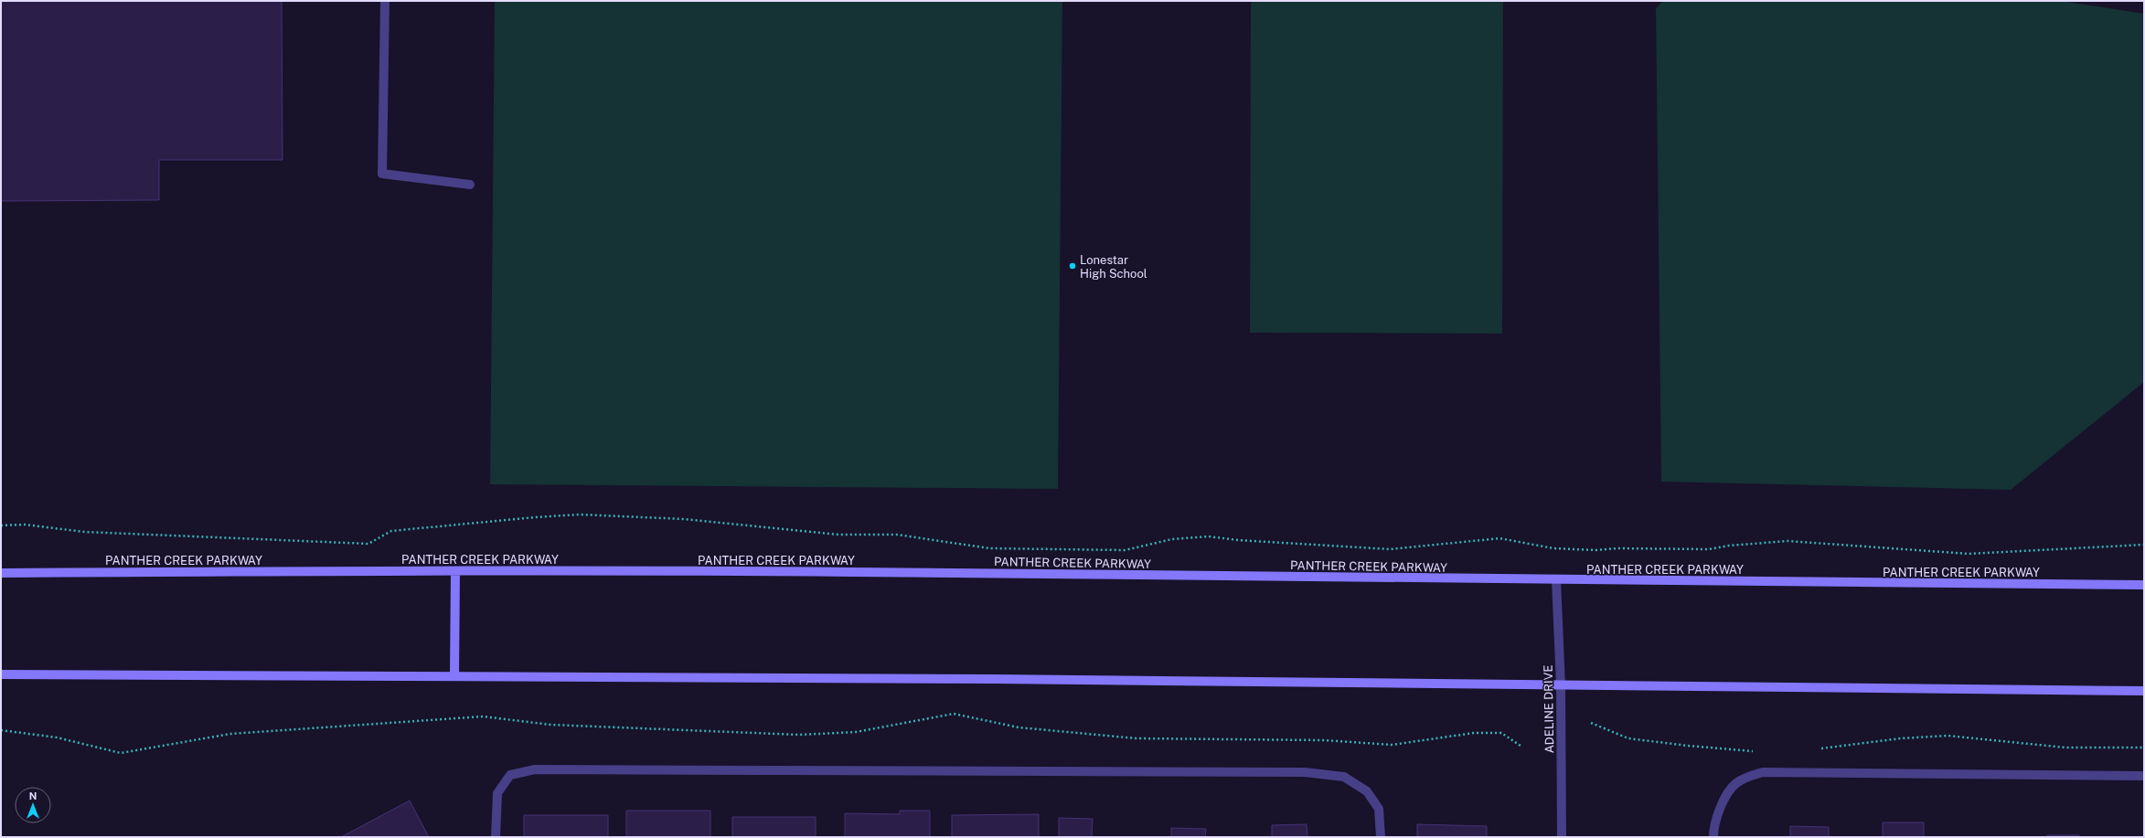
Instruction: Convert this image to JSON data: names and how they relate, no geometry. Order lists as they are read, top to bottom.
{
  "streets": {
    "main road": ["PANTHER CREEK PARKWAY"],
    "street": ["ADELINE DRIVE"]
  },
  "crossings": [
    ["PANTHER CREEK PARKWAY", "ADELINE DRIVE"]
  ],
  "places": ["Lonestar High School"],
  "north": "top"
}
